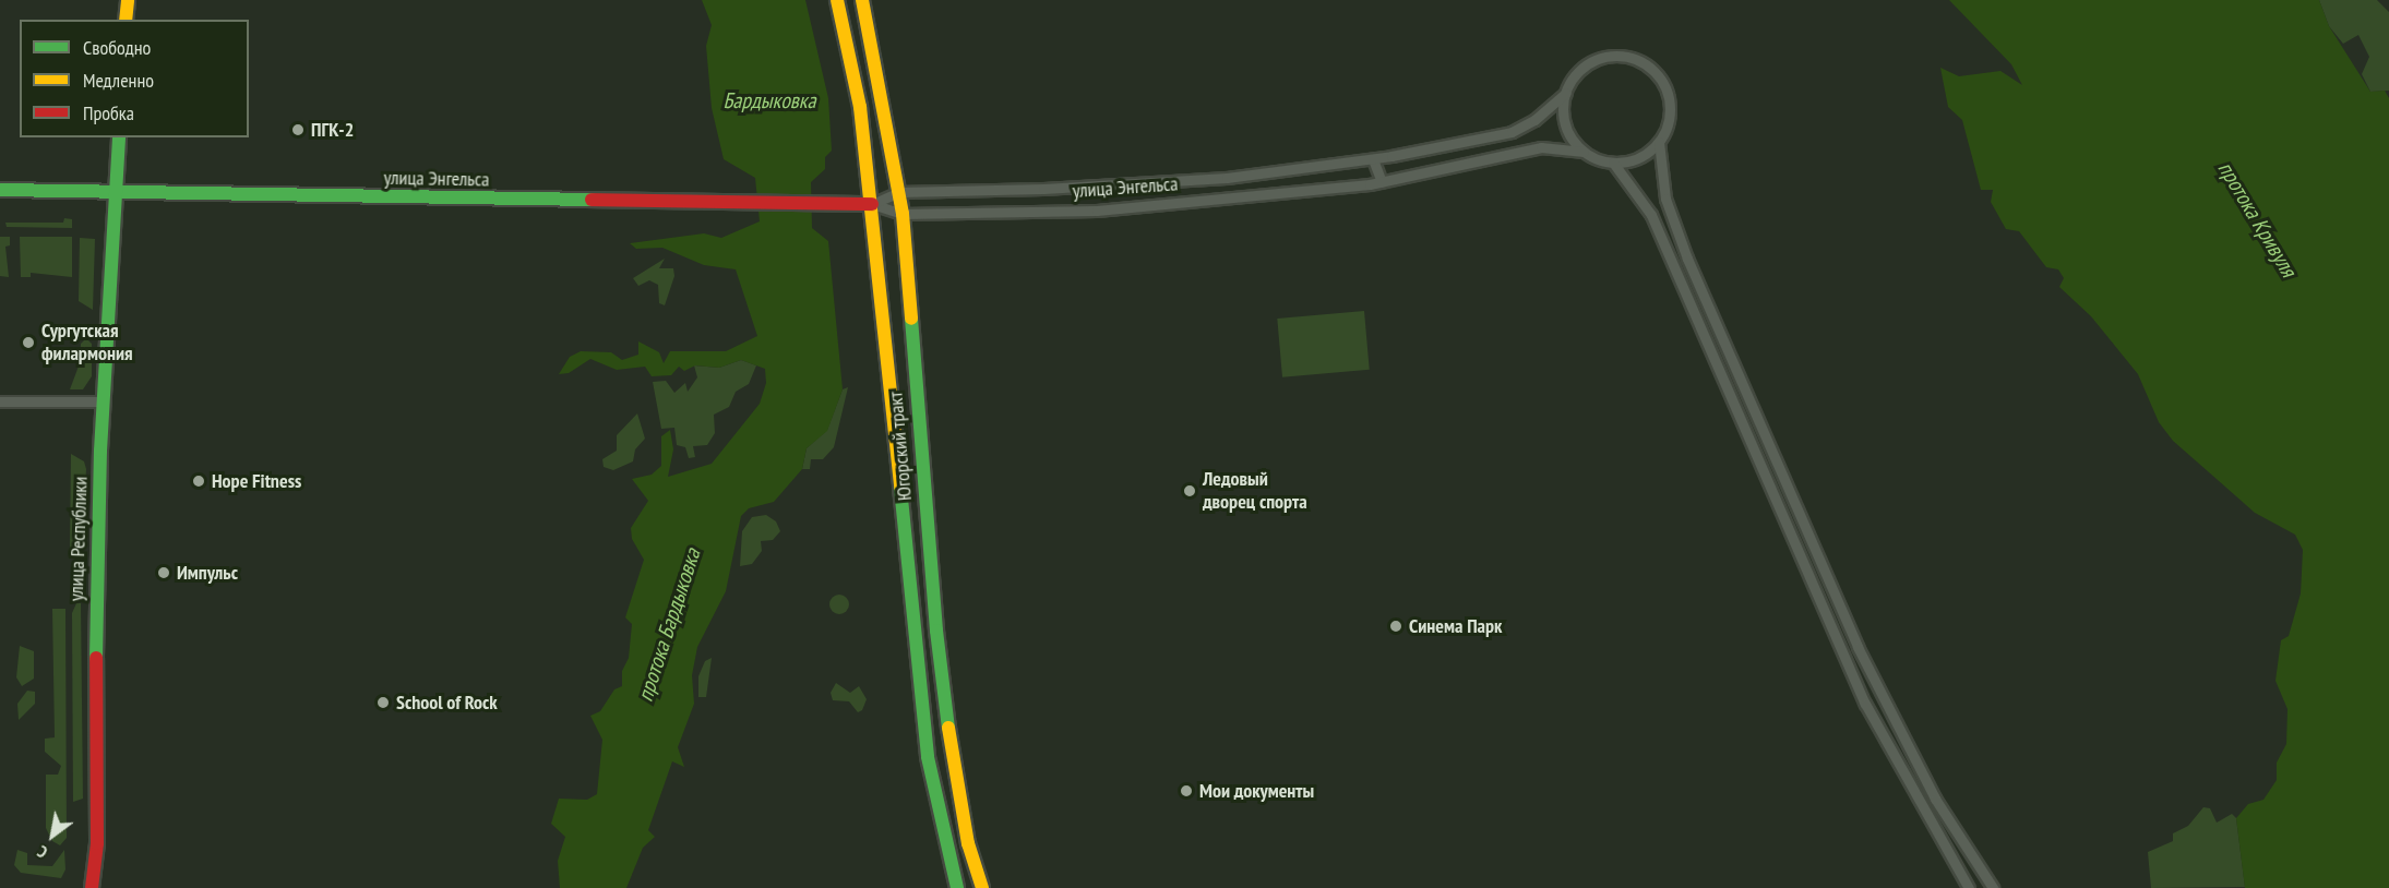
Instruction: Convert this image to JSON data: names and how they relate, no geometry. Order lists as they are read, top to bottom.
{
  "streets": {
    "main road": ["улица Энгельса", "Югорский тракт", "улица Республики"]
  },
  "crossings": [
    ["улица Энгельса", "Югорский тракт"],
    ["улица Энгельса", "улица Республики"]
  ],
  "water": ["Бардыковка", "протока Кривуля", "протока Бардыковка"],
  "places": [
    "ПГК-2",
    "Сургутская филармония",
    "Hope Fitness",
    "Ледовый дворец спорта",
    "Импульс",
    "Синема Парк",
    "School of Rock",
    "Мои документы"
  ],
  "legend": ["Свободно", "Медленно", "Пробка"],
  "north": "bottom left"
}
